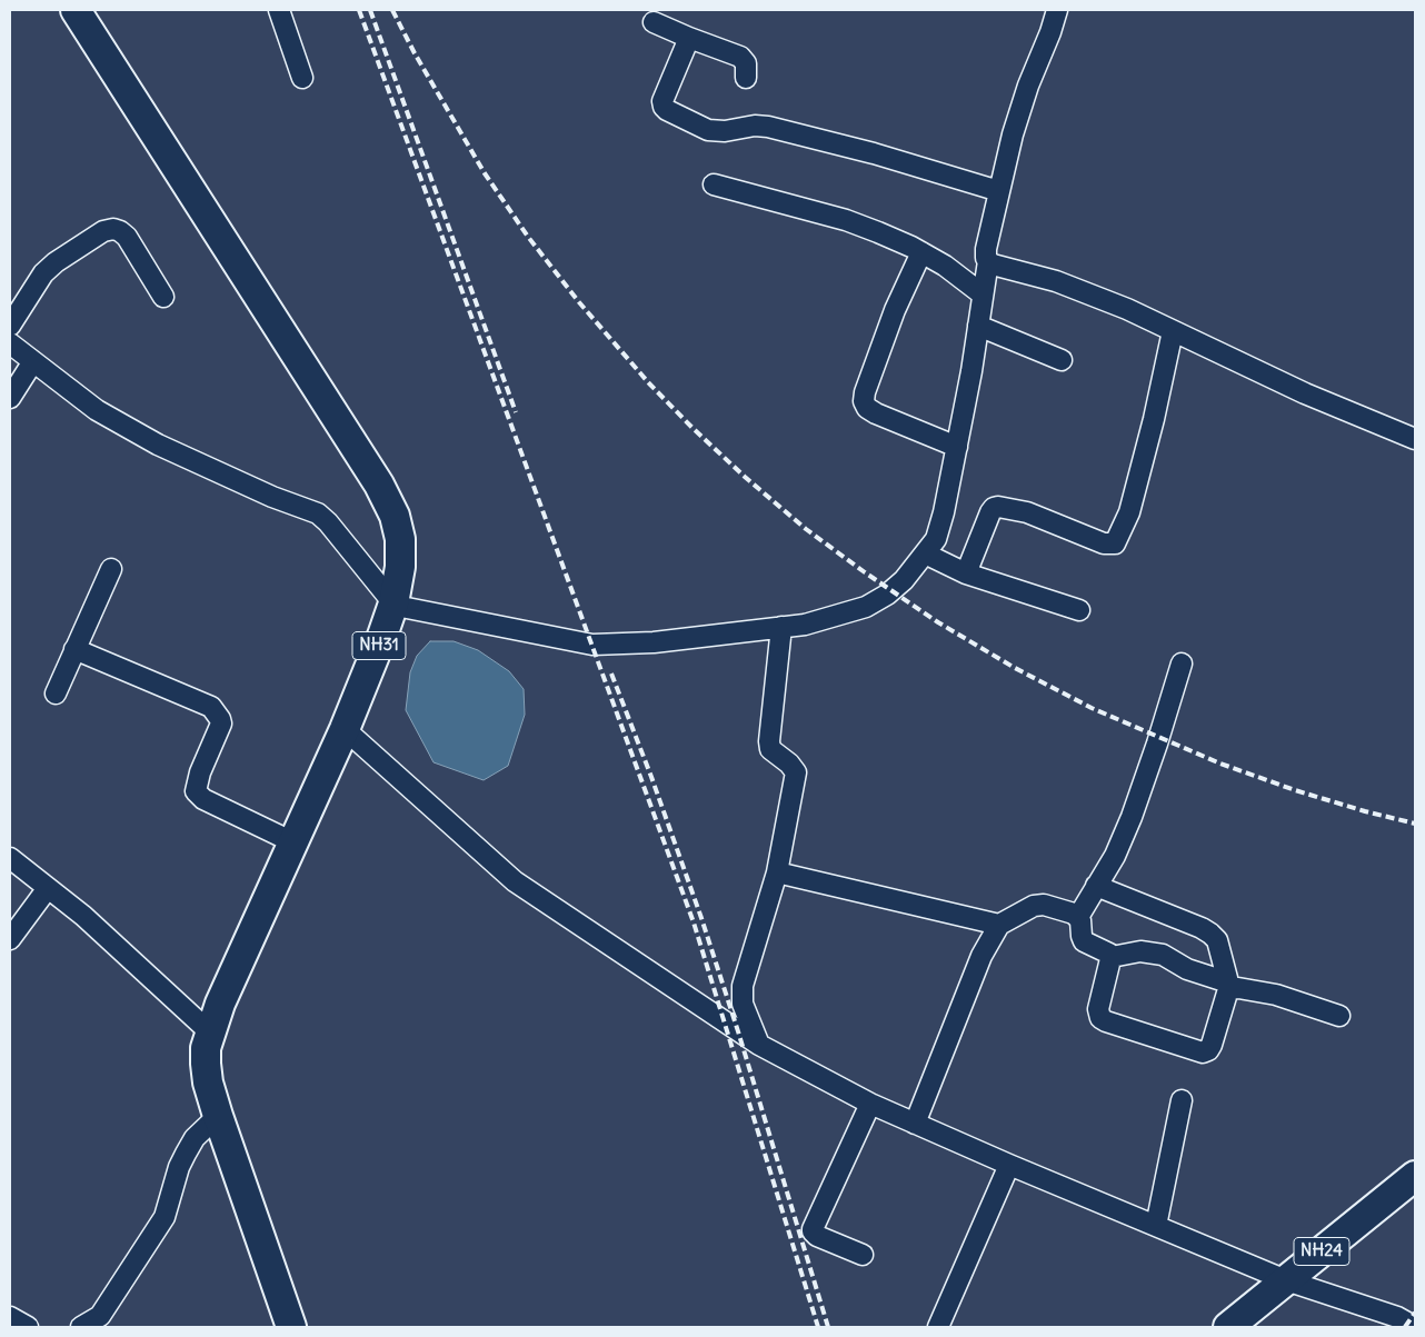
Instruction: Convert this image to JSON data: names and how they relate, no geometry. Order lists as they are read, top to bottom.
{
  "streets": {
    "highway": ["NH31", "NH24"]
  }
}
